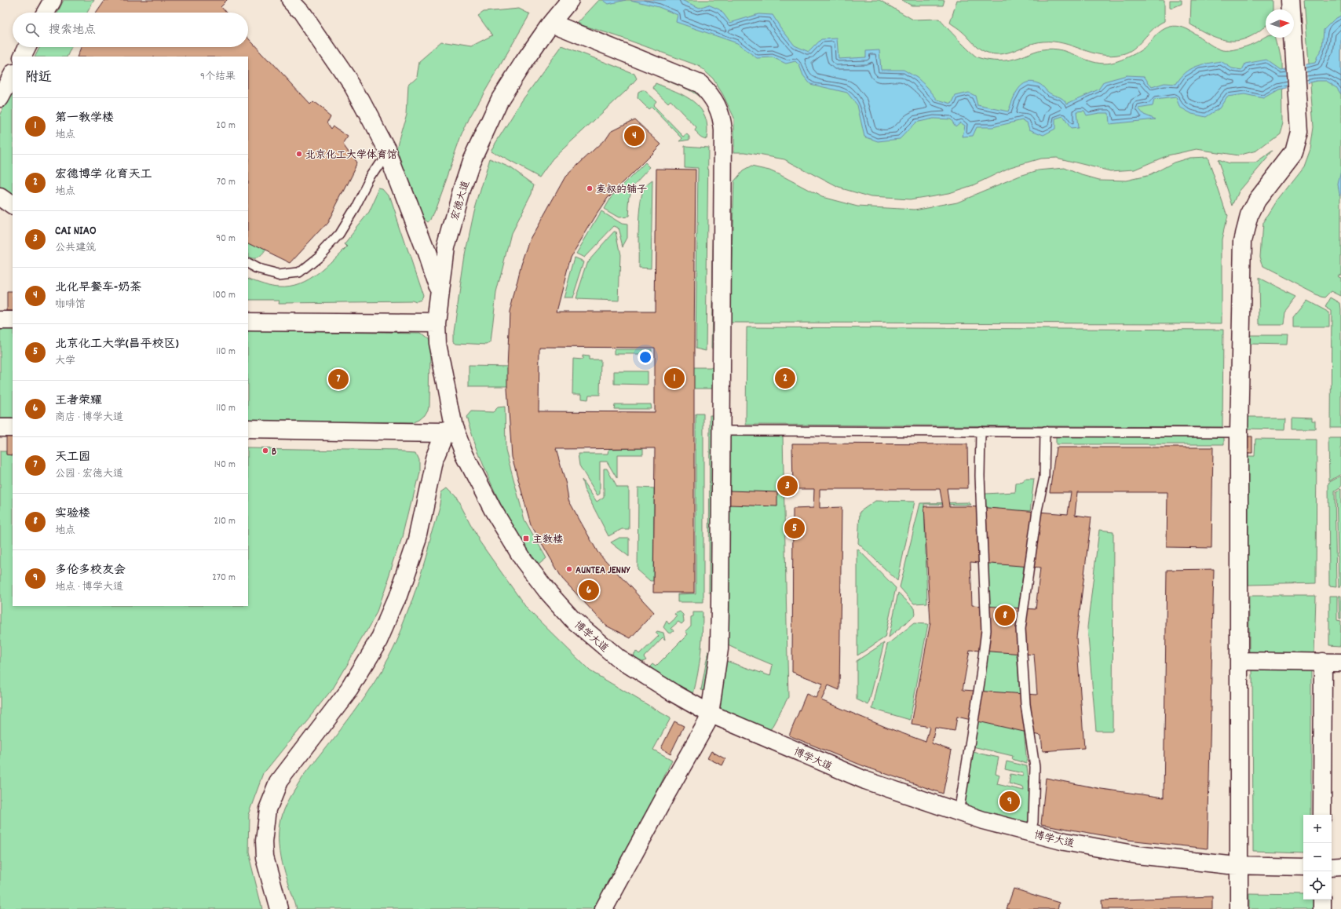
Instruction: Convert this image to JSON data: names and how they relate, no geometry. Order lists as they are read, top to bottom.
{
  "streets": {
    "street": ["宏德大道", "博学大道"]
  },
  "crossings": [
    ["宏德大道", "博学大道"]
  ],
  "places": {
    "other": [
      "北京化工大学体育馆",
      "麦叔的铺子",
      "B",
      "AUNTEA JENNY"
    ],
    "transit": ["主教楼"]
  },
  "north": "right",
  "page": {
    "search": "搜索地点",
    "heading": ["附近", "9个结果"],
    "list": [
      {
        "mark": "1",
        "name": "第一教学楼",
        "note": "地点",
        "value": "20 m"
      },
      {
        "mark": "2",
        "name": "宏德博学 化育天工",
        "note": "地点",
        "value": "70 m"
      },
      {
        "mark": "3",
        "name": "CAI NIAO",
        "note": "公共建筑",
        "value": "90 m"
      },
      {
        "mark": "4",
        "name": "北化早餐车-奶茶",
        "note": "咖啡馆",
        "value": "100 m"
      },
      {
        "mark": "5",
        "name": "北京化工大学(昌平校区)",
        "note": "大学",
        "value": "110 m"
      },
      {
        "mark": "6",
        "name": "王者荣耀",
        "note": "商店 · 博学大道",
        "value": "110 m"
      },
      {
        "mark": "7",
        "name": "天工园",
        "note": "公园 · 宏德大道",
        "value": "140 m"
      },
      {
        "mark": "8",
        "name": "实验楼",
        "note": "地点",
        "value": "210 m"
      },
      {
        "mark": "9",
        "name": "多伦多校友会",
        "note": "地点 · 博学大道",
        "value": "270 m"
      }
    ],
    "pins": [
      "4",
      "1",
      "2",
      "7",
      "3",
      "5",
      "6",
      "8",
      "9"
    ],
    "map_buttons": ["+", "−"]
  }
}
